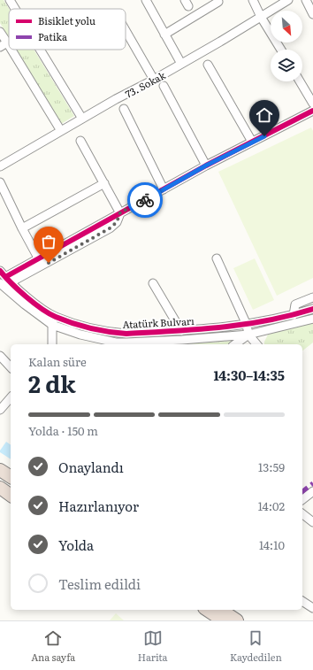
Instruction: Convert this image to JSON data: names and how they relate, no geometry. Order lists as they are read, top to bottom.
{
  "streets": {
    "street": ["73. Sokak", "Atatürk Bulvarı"]
  },
  "legend": ["Bisiklet yolu", "Patika"],
  "north": "bottom right",
  "page": {
    "heading": ["2 dk", "Kalan süre", "14:30–14:35"],
    "bar": "Yolda · 150 m",
    "list": [
      ["Onaylandı", "13:59"],
      ["Hazırlanıyor", "14:02"],
      ["Yolda", "14:10"],
      "Teslim edildi"
    ],
    "tabs": ["Ana sayfa", "Harita", "Kaydedilen"]
  }
}
